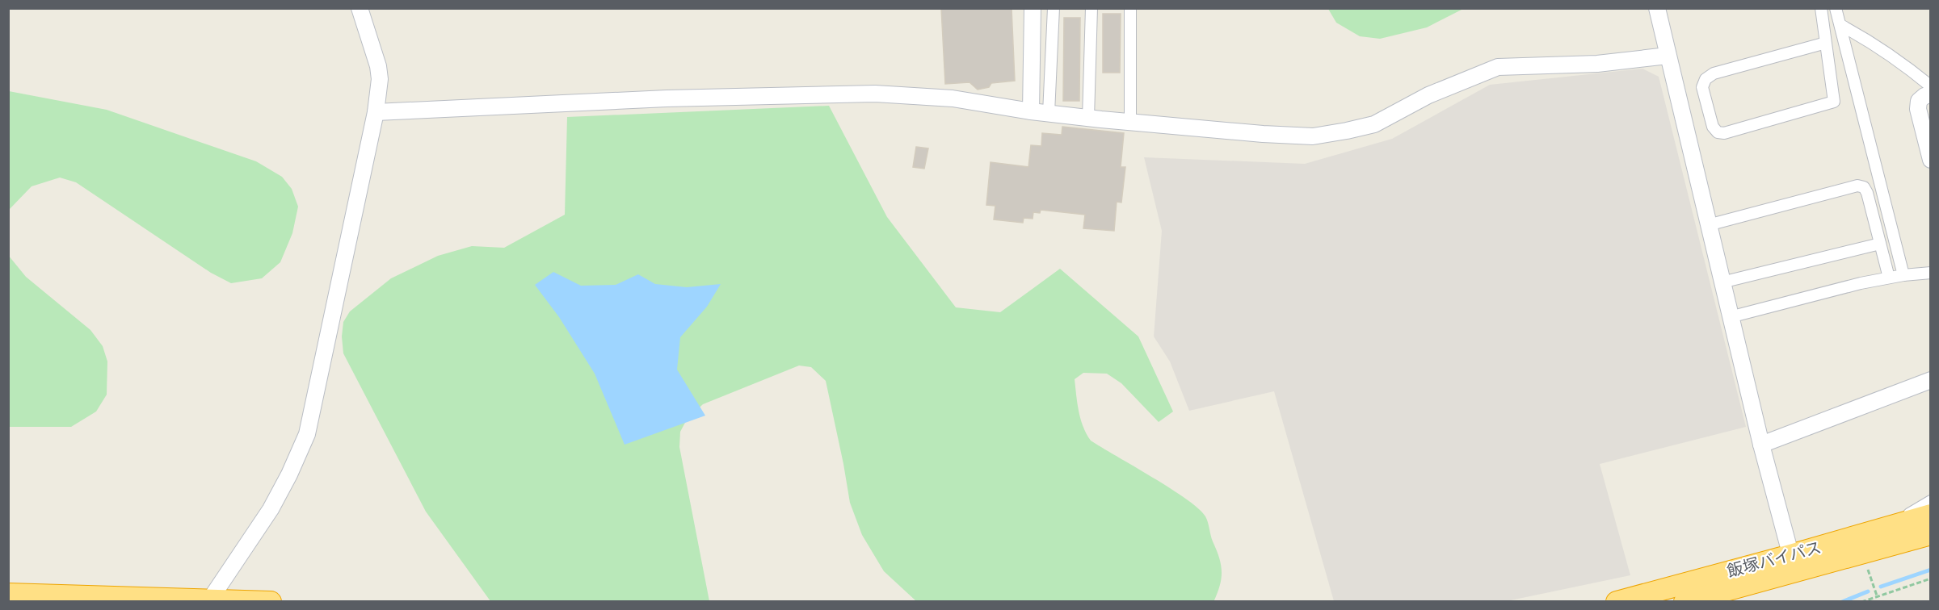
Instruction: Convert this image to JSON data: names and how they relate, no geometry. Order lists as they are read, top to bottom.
{
  "streets": {
    "highway": ["飯塚バイパス"]
  }
}
